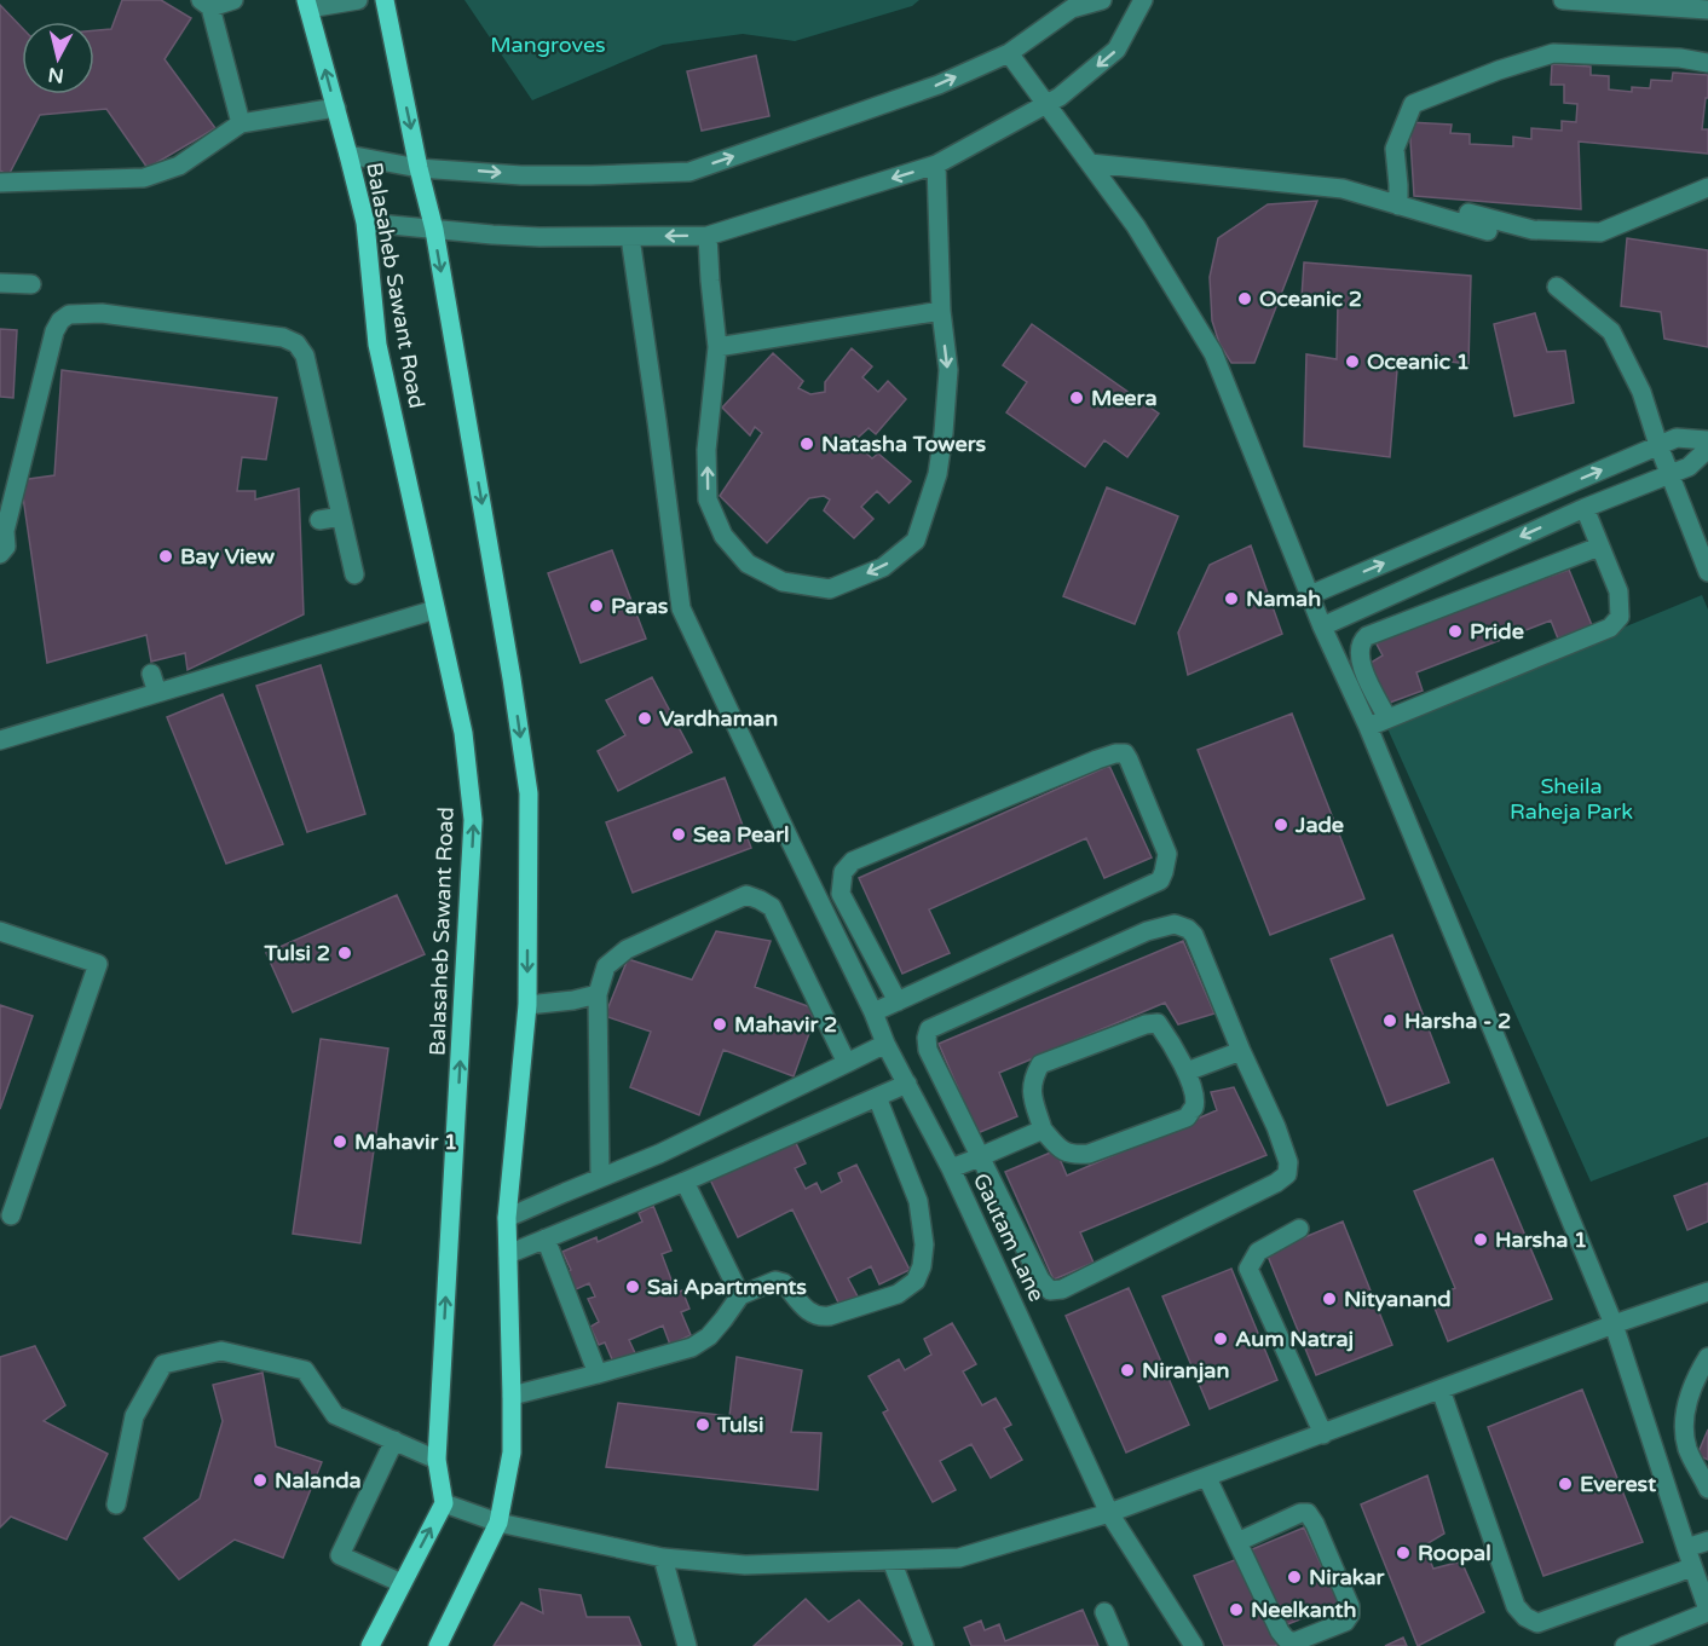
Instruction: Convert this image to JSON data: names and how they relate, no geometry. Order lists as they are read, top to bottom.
{
  "streets": {
    "main road": ["Balasaheb Sawant Road"],
    "street": ["Gautam Lane"]
  },
  "parks": ["Mangroves", "Sheila Raheja Park"],
  "places": [
    "Oceanic 2",
    "Oceanic 1",
    "Meera",
    "Natasha Towers",
    "Bay View",
    "Namah",
    "Paras",
    "Pride",
    "Vardhaman",
    "Jade",
    "Sea Pearl",
    "Tulsi 2",
    "Harsha - 2",
    "Mahavir 2",
    "Mahavir 1",
    "Harsha 1",
    "Sai Apartments",
    "Nityanand",
    "Aum Natraj",
    "Niranjan",
    "Tulsi",
    "Nalanda",
    "Everest",
    "Roopal",
    "Nirakar",
    "Neelkanth"
  ],
  "north": "bottom"
}
